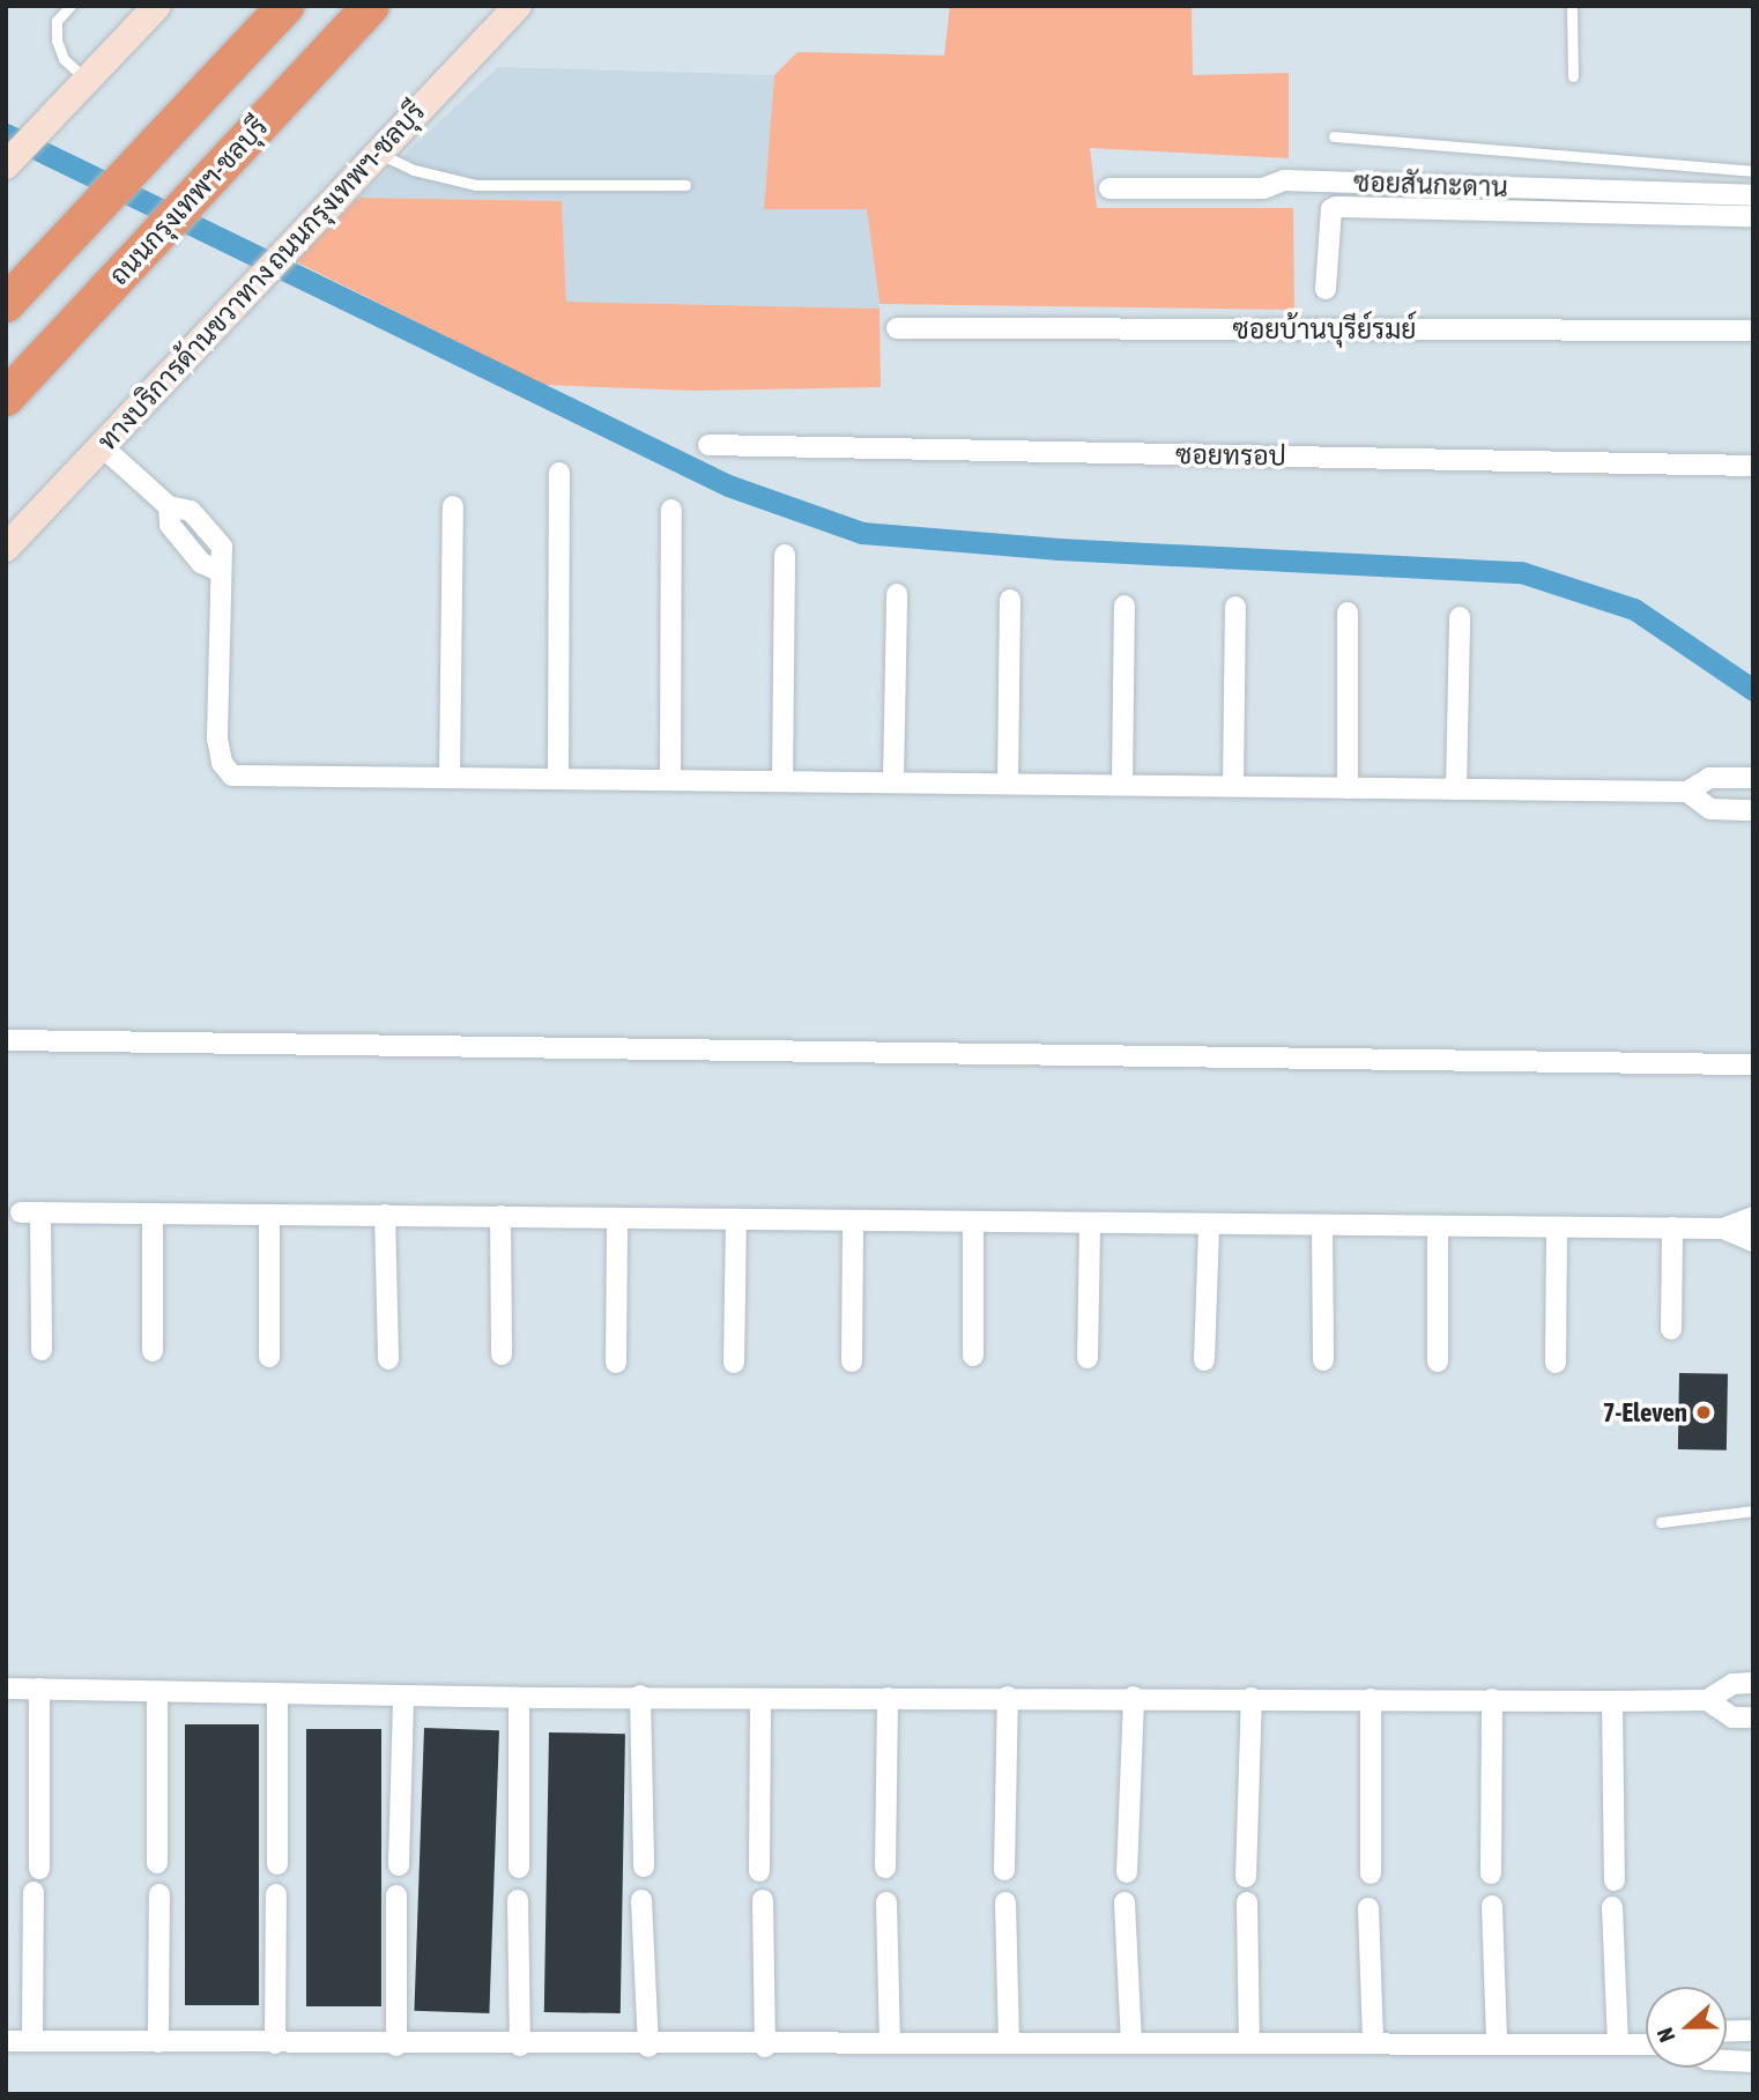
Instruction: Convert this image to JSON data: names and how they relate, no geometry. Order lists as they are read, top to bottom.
{
  "streets": {
    "highway": ["ถนนกรุงเทพฯ-ชลบุรี"],
    "main road": ["ทางบริการด้านขวาทาง ถนนกรุงเทพฯ-ชลบุรี"],
    "street": ["ซอยสันกะดาน", "ซอยบ้านบุรีย์รมย์", "ซอยทรอป"]
  },
  "places": ["7-Eleven"],
  "north": "left"
}
